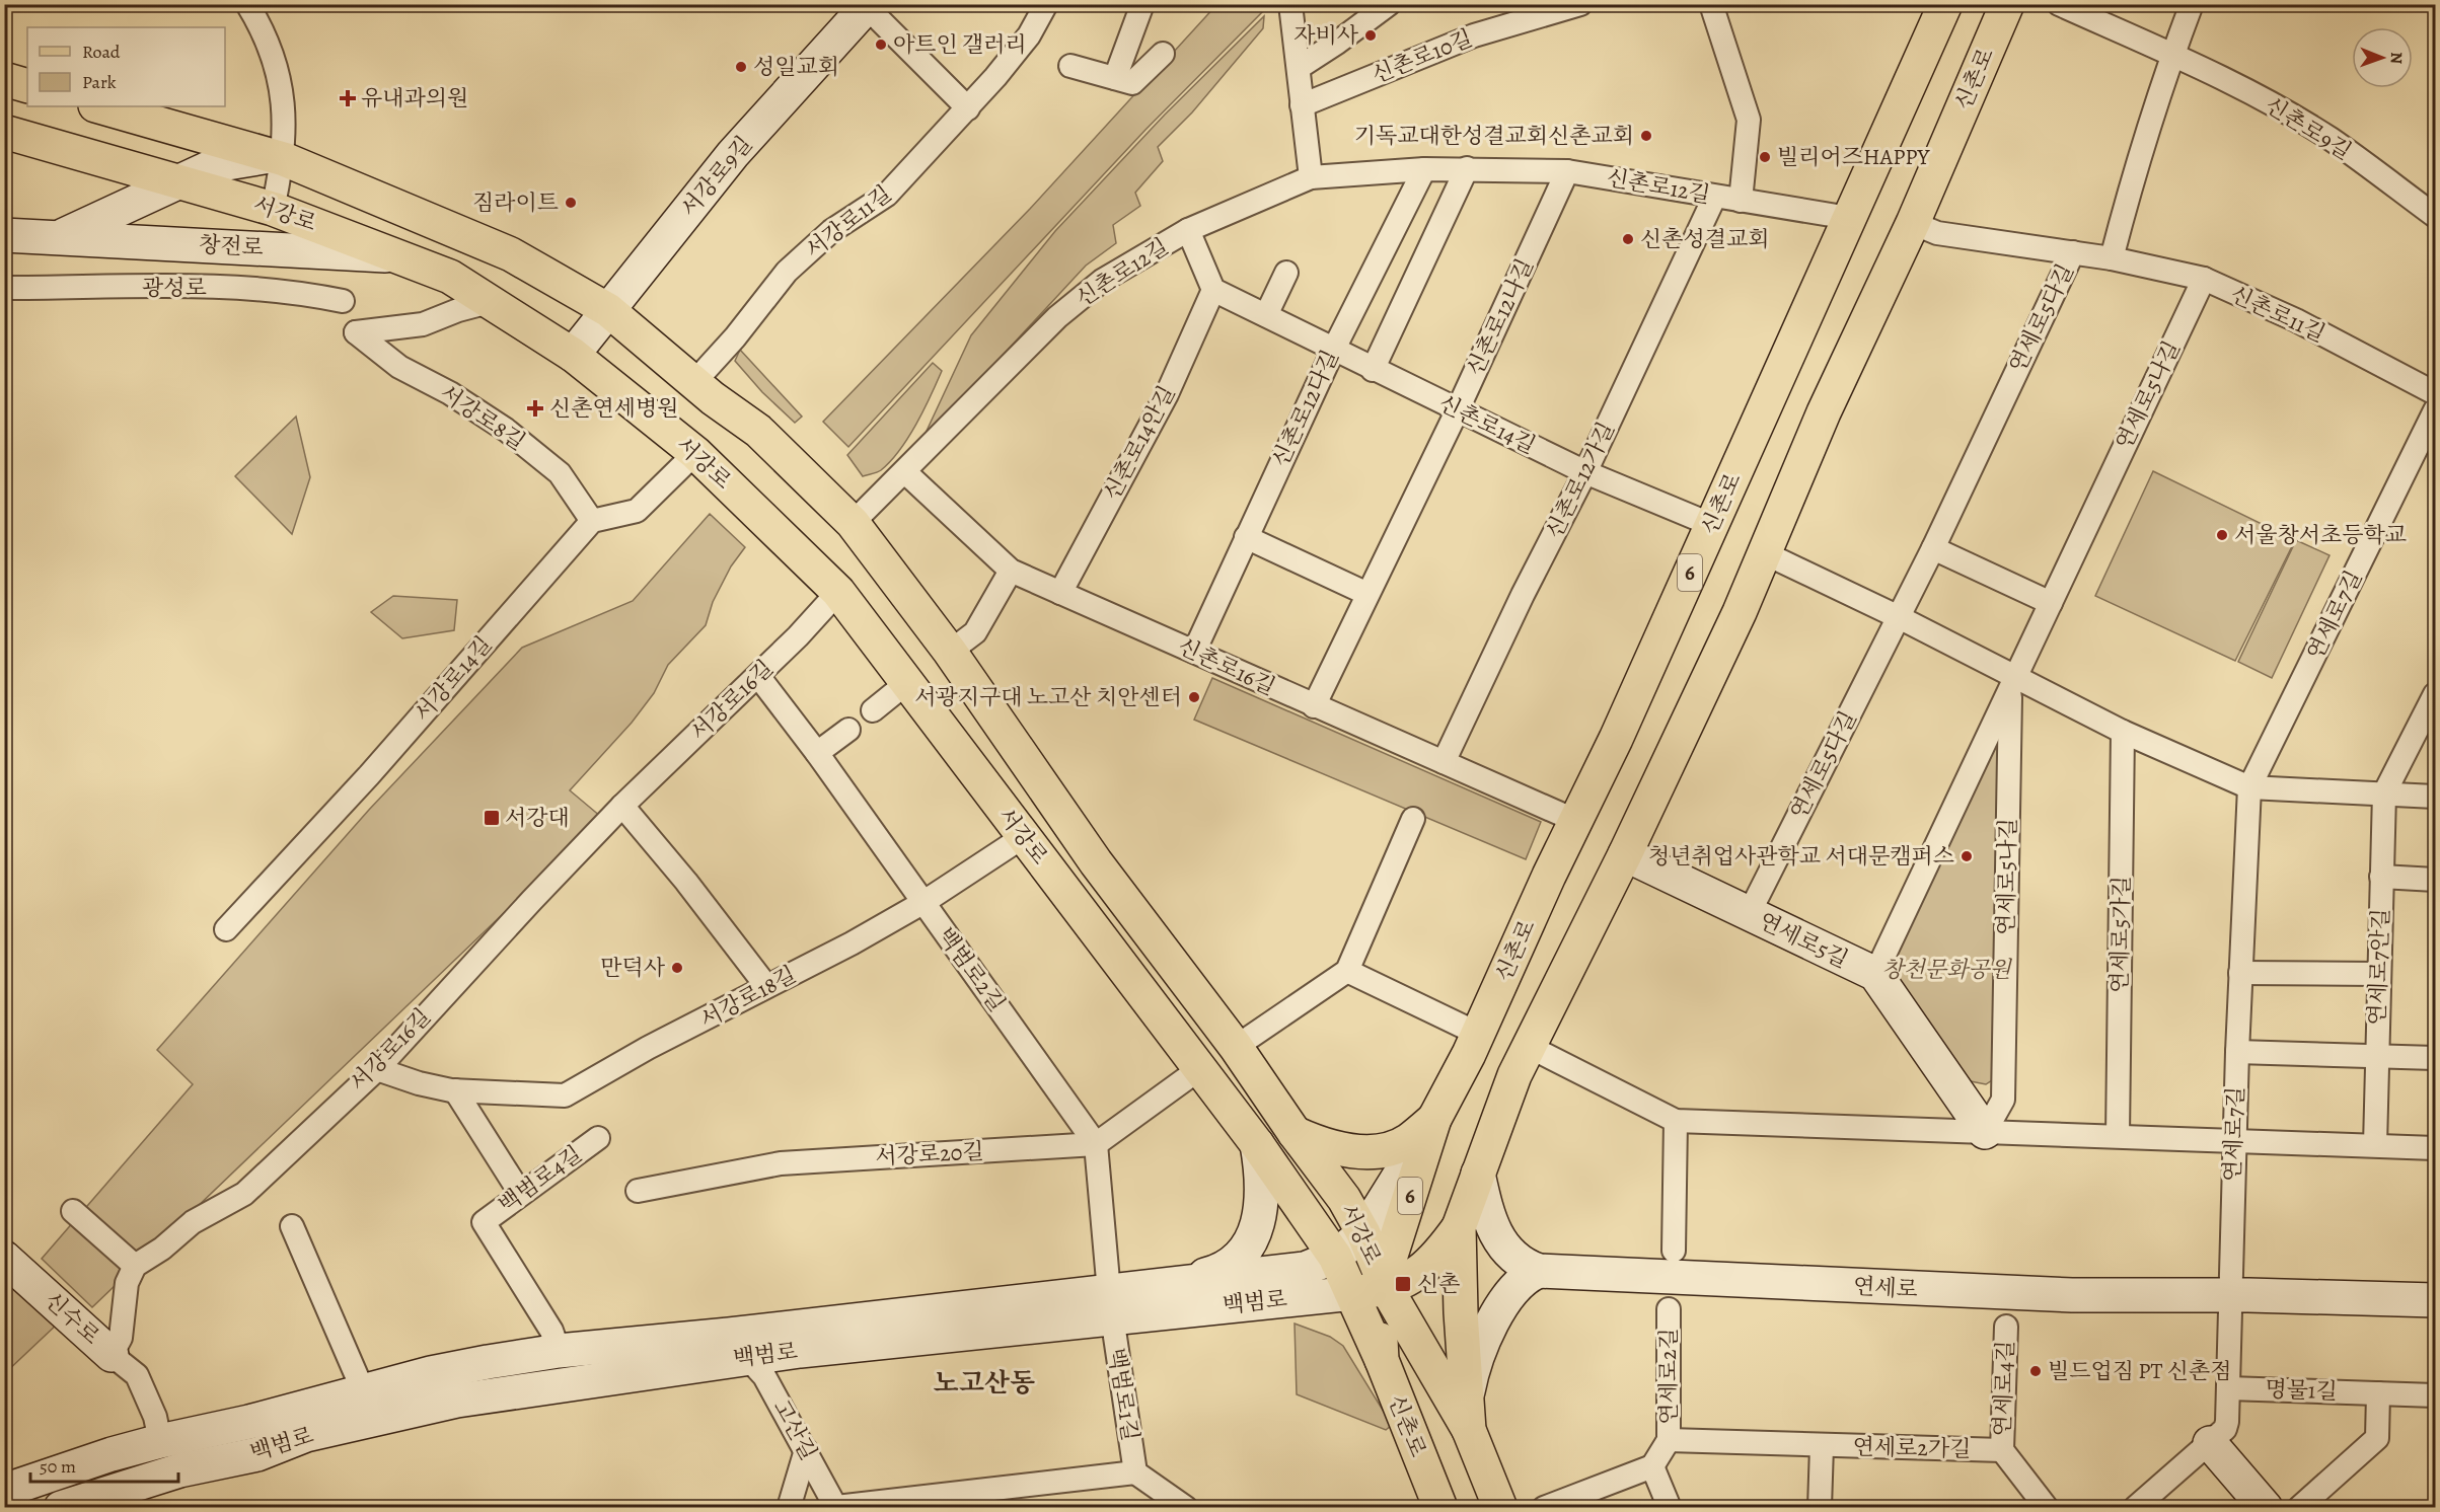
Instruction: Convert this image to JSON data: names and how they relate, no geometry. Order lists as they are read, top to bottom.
{
  "streets": {
    "main road": [
      "신촌로",
      "서강로9길",
      "서강로",
      "창전로",
      "6",
      "연세로5길",
      "연세로",
      "백범로",
      "신수로"
    ],
    "street": [
      "신촌로10길",
      "신촌로9길",
      "신촌로12길",
      "서강로11길",
      "광성로",
      "신촌로11길",
      "신촌로12나길",
      "연세로5다길",
      "연세로5나길",
      "신촌로12다길",
      "서강로8길",
      "신촌로14길",
      "신촌로14안길",
      "신촌로12가길",
      "연세로7길",
      "신촌로16길",
      "서강로14길",
      "서강로16길",
      "연세로5가길",
      "연세로7안길",
      "백범로2길",
      "서강로18길",
      "서강로20길",
      "백범로4길",
      "연세로2길",
      "연세로4길",
      "명물1길",
      "백범로1길",
      "고산길",
      "연세로2가길"
    ]
  },
  "crossings": [
    ["신촌로", "신촌로12길"],
    ["신촌로", "서강로"],
    ["신촌로", "신촌로11길"],
    ["신촌로", "신촌로14길"],
    ["신촌로", "신촌로16길"],
    ["신촌로", "연세로5길"],
    ["신촌로", "백범로"],
    ["서강로9길", "서강로"],
    ["신촌로12길", "서강로"],
    ["신촌로12길", "신촌로12나길"],
    ["신촌로12길", "신촌로12다길"],
    ["신촌로12길", "신촌로12가길"],
    ["신촌로12길", "신촌로16길"],
    ["서강로", "서강로11길"],
    ["서강로", "창전로"],
    ["서강로", "서강로8길"],
    ["서강로", "서강로16길"],
    ["서강로", "서강로18길"],
    ["서강로", "백범로"],
    ["신촌로11길", "연세로5다길"],
    ["신촌로11길", "연세로5나길"],
    ["신촌로12나길", "신촌로14길"],
    ["신촌로12나길", "신촌로16길"],
    ["연세로5다길", "연세로5길"],
    ["연세로5나길", "연세로5길"],
    ["신촌로12다길", "신촌로14길"],
    ["신촌로12다길", "신촌로16길"],
    ["서강로8길", "서강로14길"],
    ["신촌로14길", "신촌로14안길"],
    ["신촌로14길", "신촌로12가길"],
    ["신촌로14안길", "신촌로16길"],
    ["신촌로12가길", "신촌로16길"],
    ["연세로7길", "연세로7안길"],
    ["연세로7길", "연세로"],
    ["서강로16길", "백범로2길"],
    ["서강로16길", "서강로18길"],
    ["백범로2길", "서강로18길"],
    ["백범로2길", "서강로20길"],
    ["백범로4길", "백범로"],
    ["백범로", "백범로1길"],
    ["백범로", "고산길"],
    ["연세로2길", "연세로2가길"],
    ["연세로4길", "연세로2가길"],
    ["백범로1길", "고산길"]
  ],
  "districts": ["노고산동"],
  "parks": ["창천문화공원"],
  "places": {
    "other": [
      "자비사",
      "아트인 갤러리",
      "성일교회",
      "기독교대한성결교회신촌교회",
      "빌리어즈HAPPY",
      "짐라이트",
      "신촌성결교회",
      "서울창서초등학교",
      "서광지구대 노고산 치안센터",
      "청년취업사관학교 서대문캠퍼스",
      "만덕사",
      "빌드업짐 PT 신촌점"
    ],
    "health": ["유내과의원", "신촌연세병원"],
    "transit": ["서강대", "신촌"]
  },
  "legend": ["Road", "Park"],
  "scale_bar": "50 m",
  "north": "right"
}
